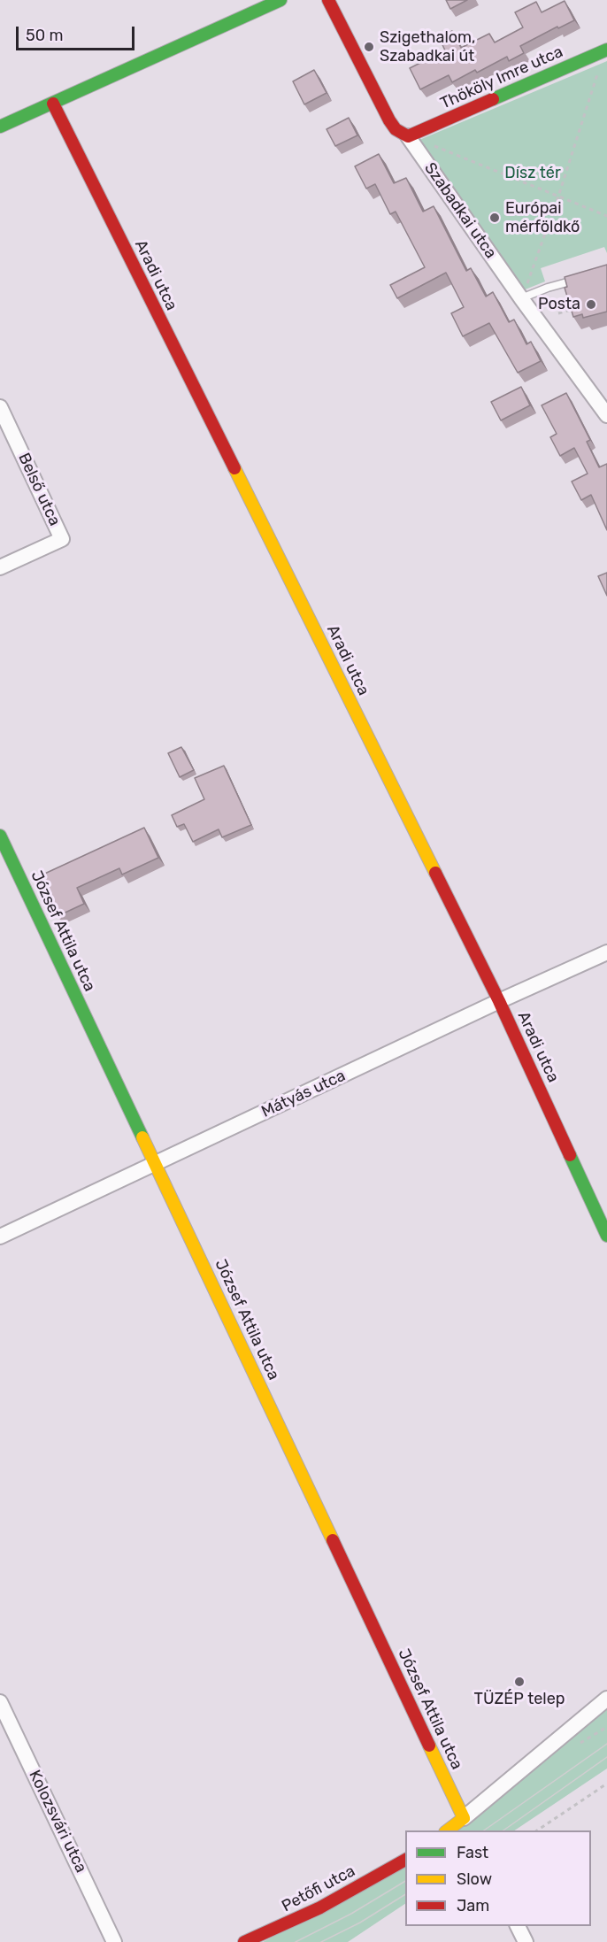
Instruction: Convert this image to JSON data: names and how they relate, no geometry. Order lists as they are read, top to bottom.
{
  "streets": {
    "street": [
      "Thököly Imre utca",
      "Szabadkai utca",
      "Aradi utca",
      "Belső utca",
      "József Attila utca",
      "Mátyás utca",
      "Kolozsvári utca",
      "Petőfi utca"
    ]
  },
  "crossings": [
    ["Thököly Imre utca", "Szabadkai utca"],
    ["Aradi utca", "Mátyás utca"],
    ["József Attila utca", "Mátyás utca"]
  ],
  "parks": ["Dísz tér"],
  "places": [
    "Szigethalom, Szabadkai út",
    "Európai mérföldkő",
    "Posta",
    "TÜZÉP telep"
  ],
  "legend": ["Fast", "Slow", "Jam"],
  "scale_bar": "50 m"
}
